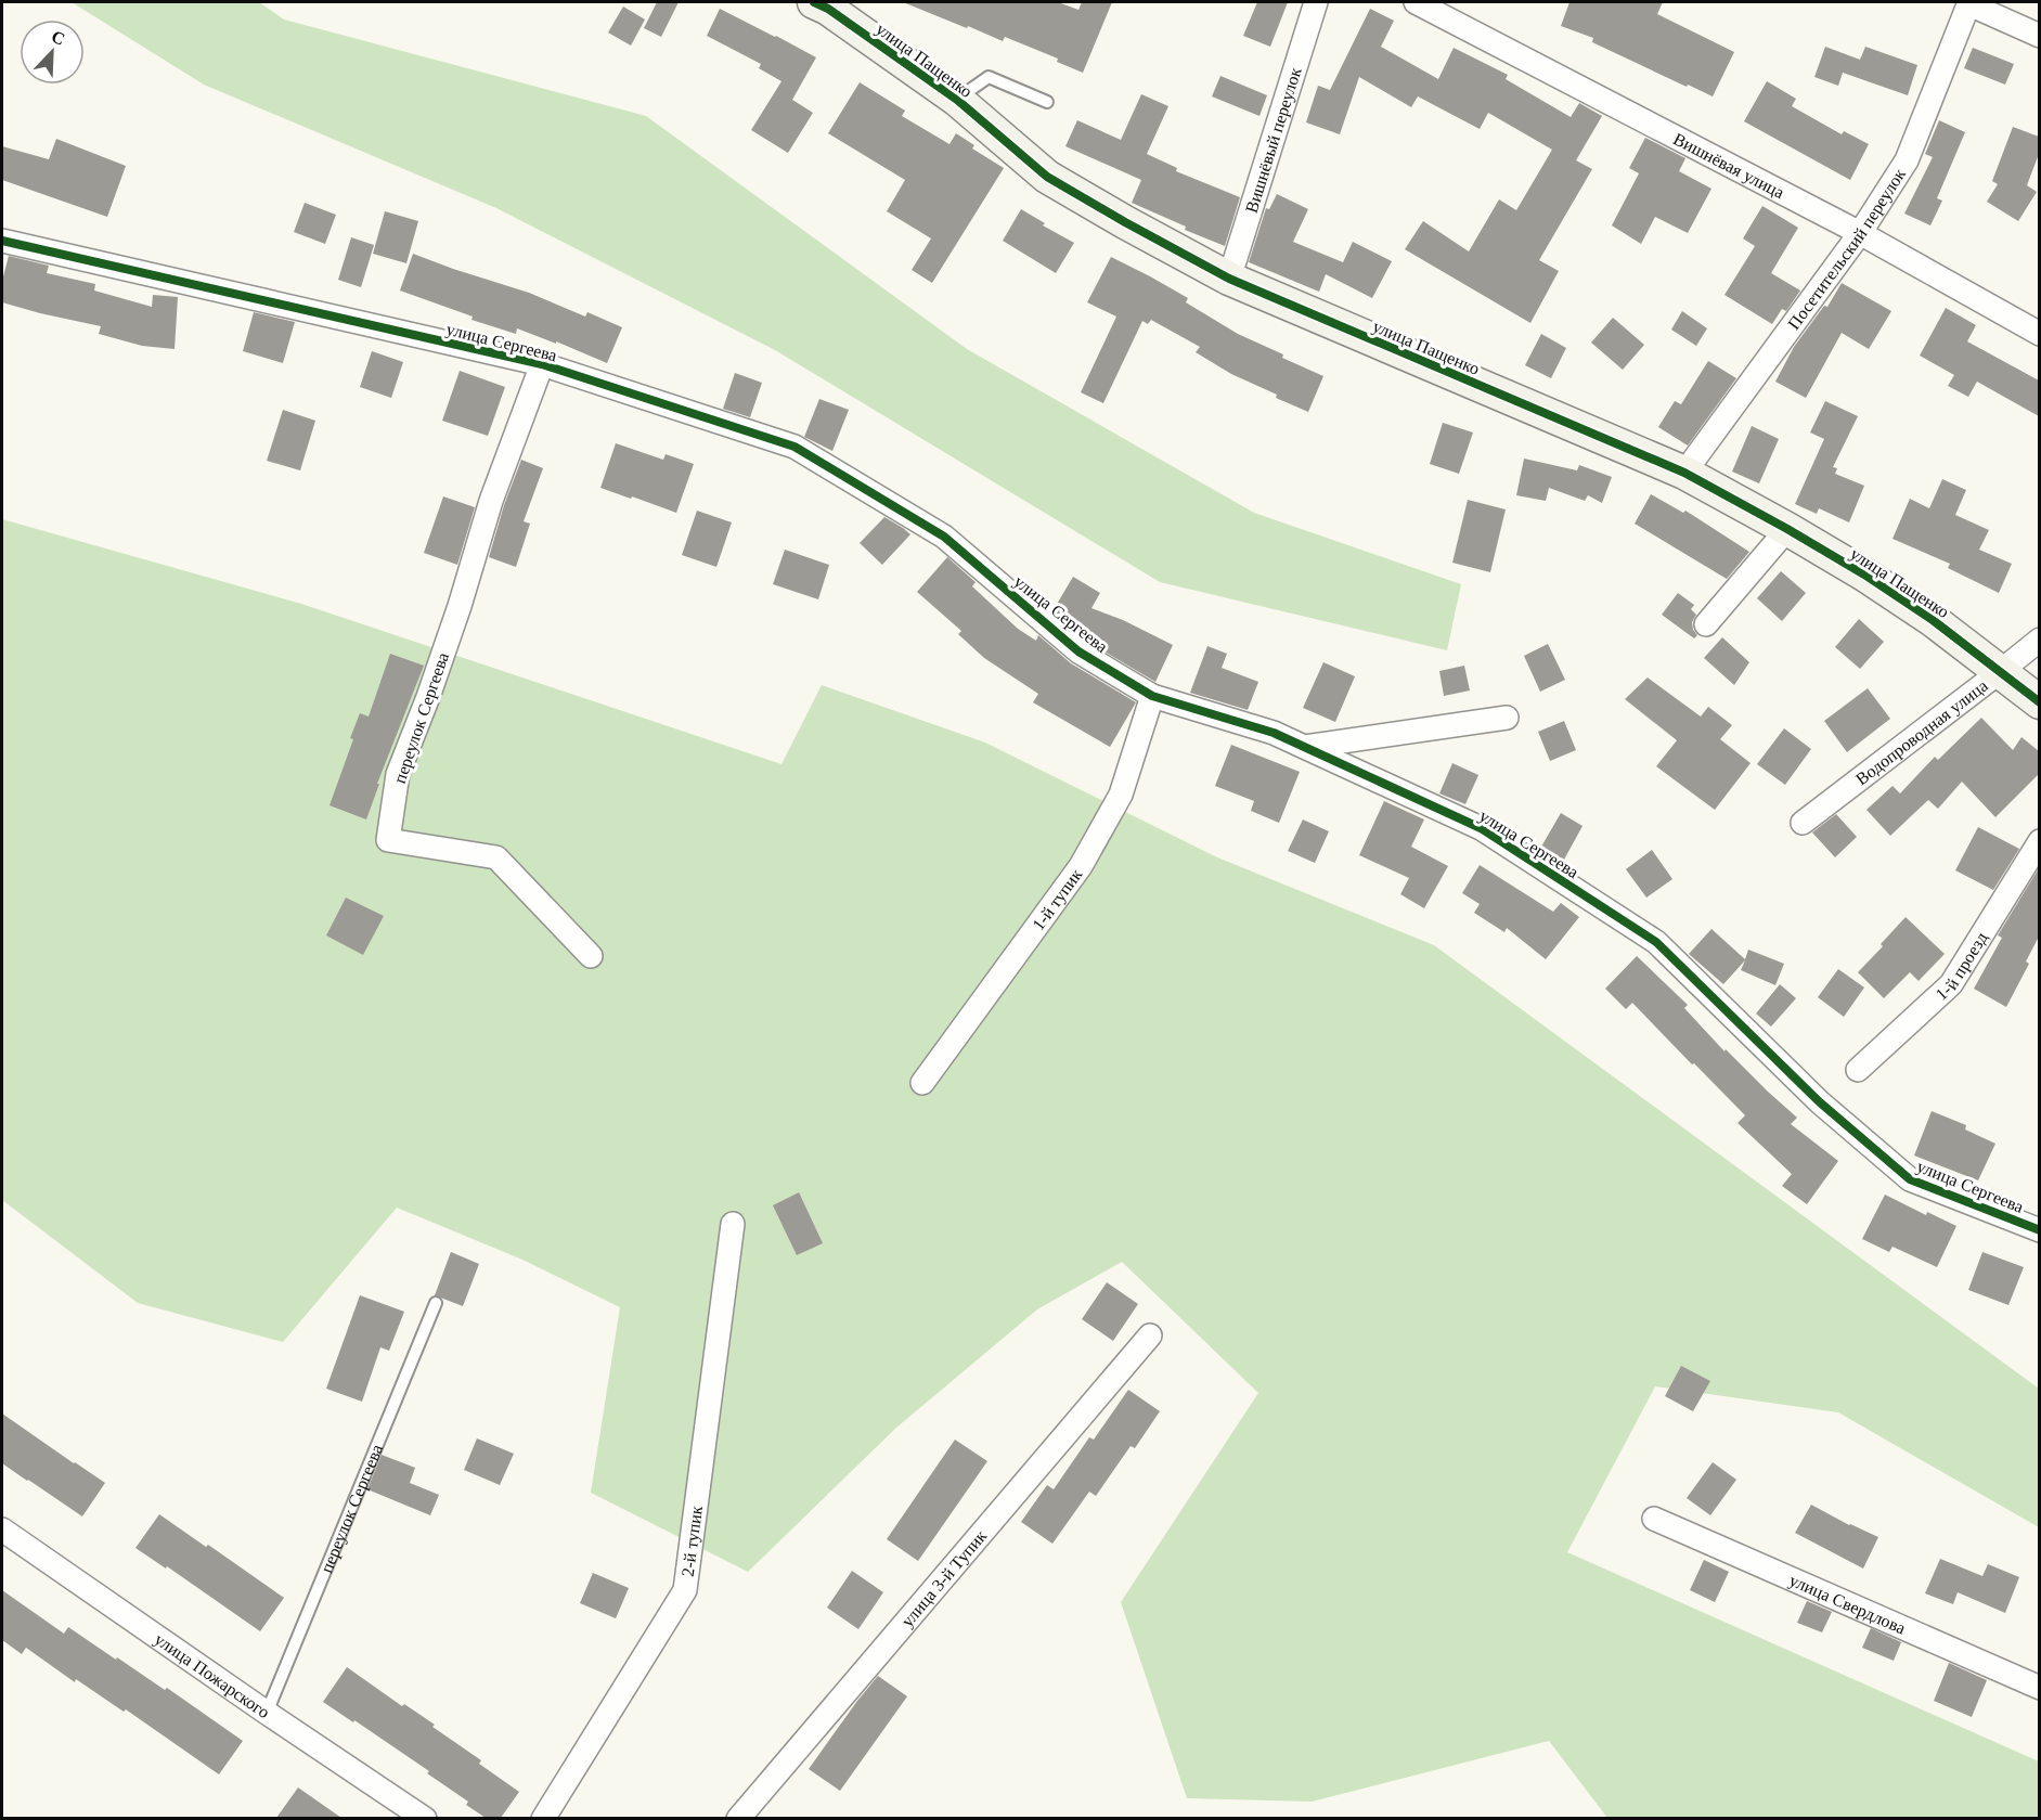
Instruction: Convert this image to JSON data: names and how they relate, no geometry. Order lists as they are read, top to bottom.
{
  "streets": {
    "street": [
      "улица Пащенко",
      "Вишнёвый переулок",
      "Вишнёвая улица",
      "Посетительский переулок",
      "улица Сергеева",
      "переулок Сергеева",
      "Водопроводная улица",
      "1-й тупик",
      "1-й проезд",
      "2-й тупик",
      "улица 3-й Тупик",
      "улица Свердлова",
      "улица Пожарского"
    ]
  },
  "crossings": [
    ["улица Пащенко", "Вишнёвый переулок"],
    ["улица Пащенко", "Посетительский переулок"],
    ["улица Пащенко", "Водопроводная улица"],
    ["Вишнёвая улица", "Посетительский переулок"],
    ["улица Сергеева", "переулок Сергеева"],
    ["улица Сергеева", "1-й тупик"],
    ["переулок Сергеева", "улица Пожарского"]
  ],
  "north": "top right"
}
